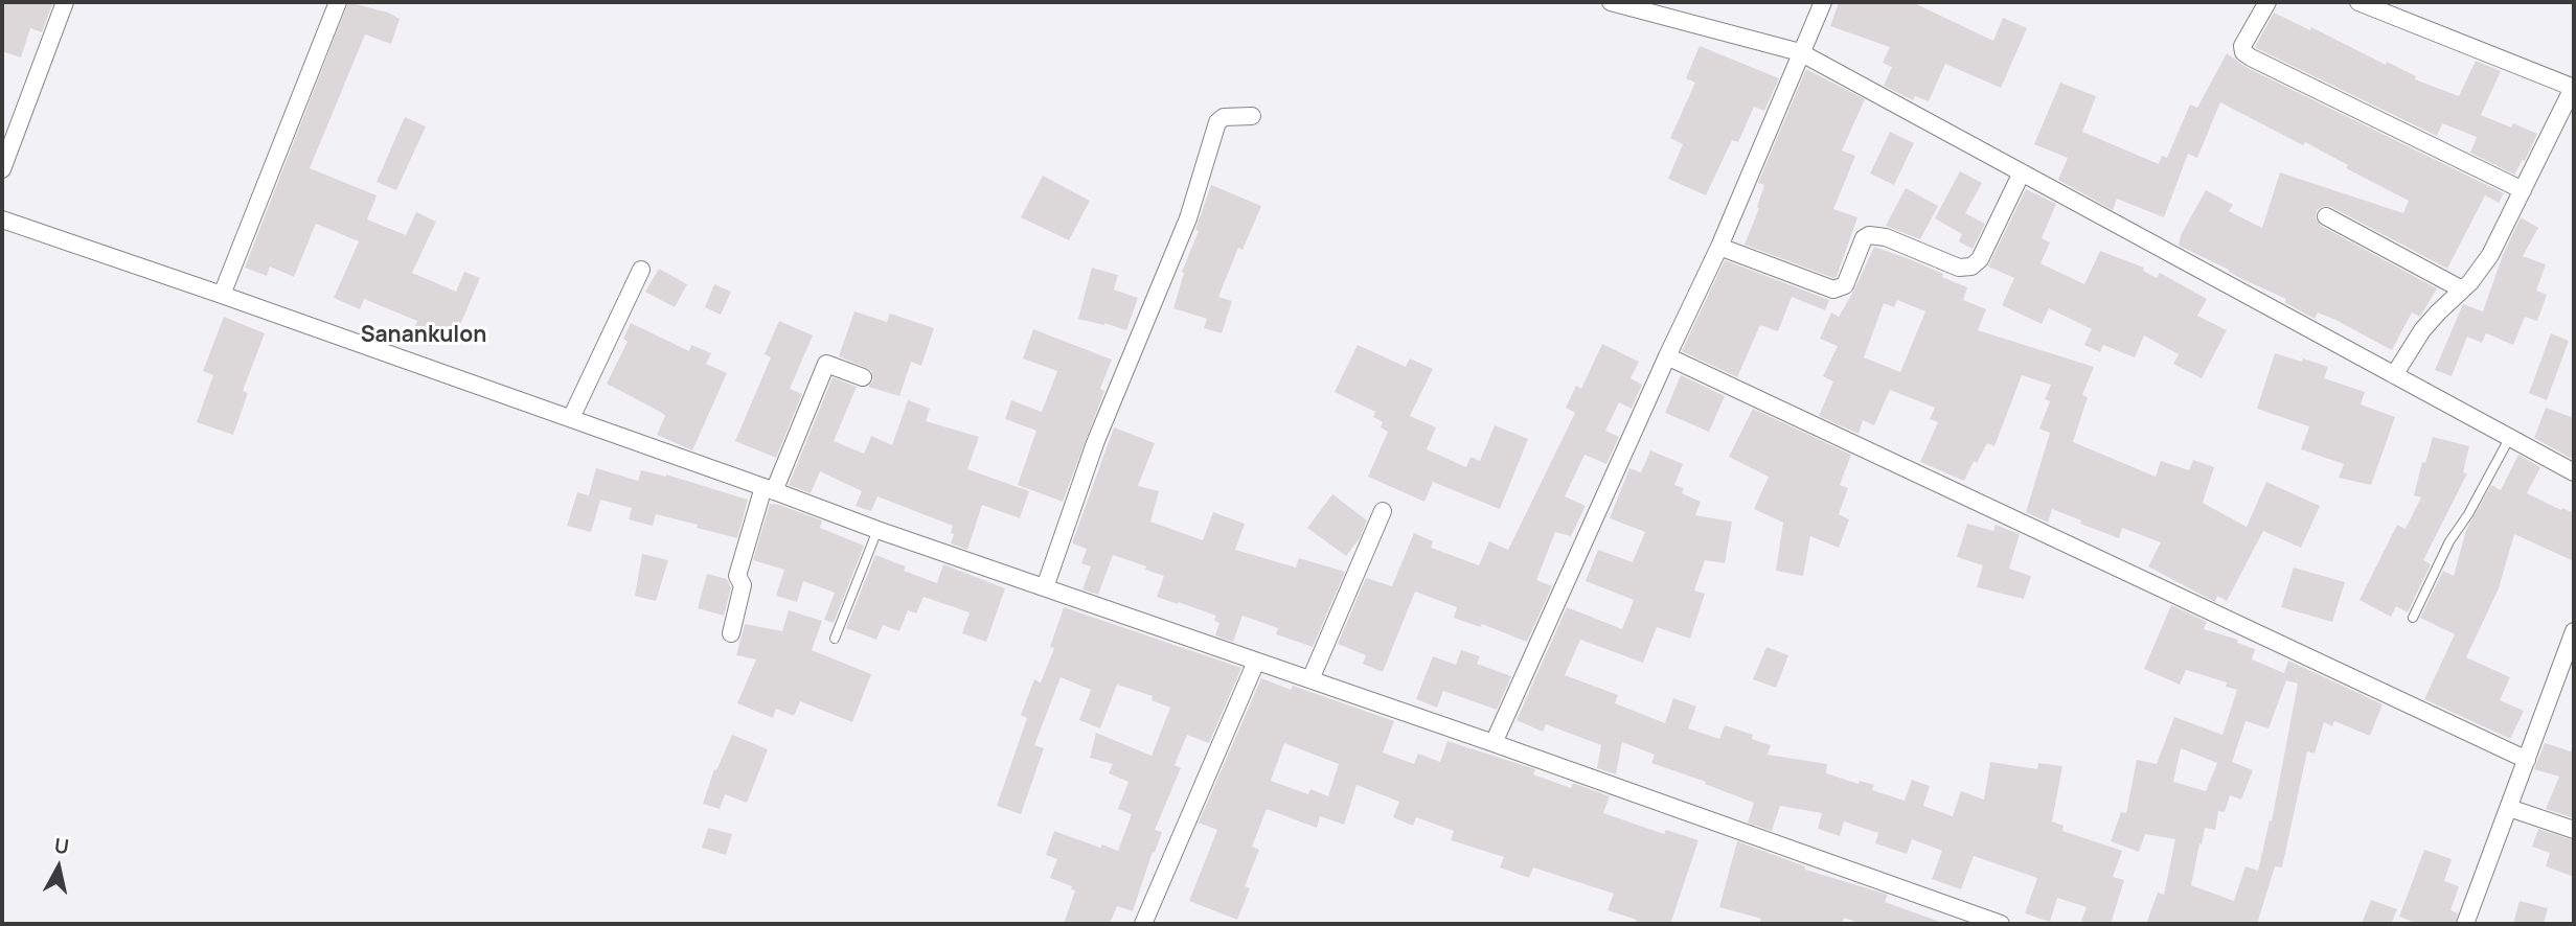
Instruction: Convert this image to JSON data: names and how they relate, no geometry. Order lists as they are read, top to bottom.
{
  "districts": ["Sanankulon"],
  "north": "top"
}
